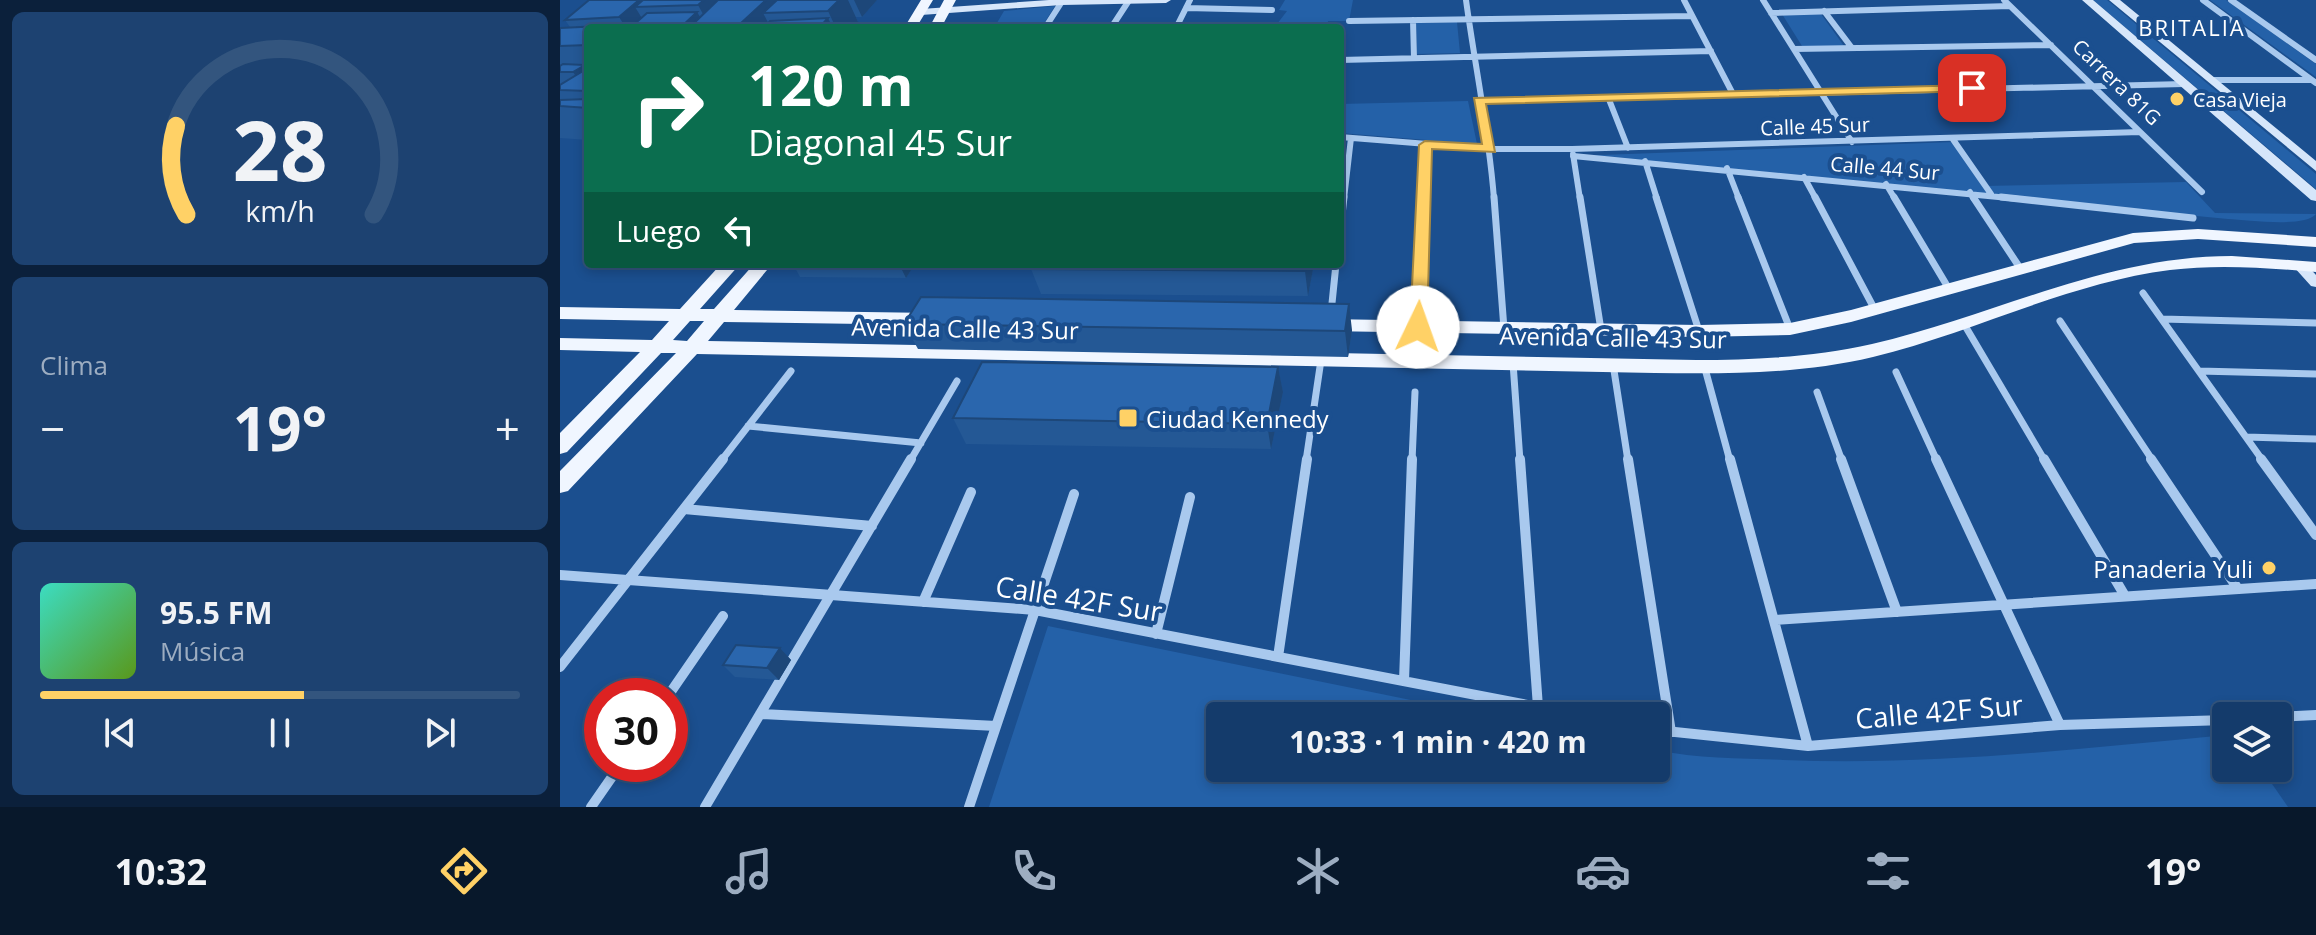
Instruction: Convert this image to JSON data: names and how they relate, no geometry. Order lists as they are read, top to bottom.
{
  "streets": {
    "main road": ["Avenida Calle 43 Sur"],
    "street": [
      "Carrera 81G",
      "Calle 45 Sur",
      "Calle 44 Sur",
      "Calle 42F Sur"
    ]
  },
  "crossings": [
    ["Carrera 81G", "Calle 45 Sur"],
    ["Calle 45 Sur", "Calle 44 Sur"]
  ],
  "districts": ["BRITALIA"],
  "places": {
    "other": ["Casa Vieja", "Panaderia Yuli"],
    "transit": ["Ciudad Kennedy"]
  },
  "page": {
    "turn": ["120 m", "Diagonal 45 Sur"],
    "then": "Luego",
    "tile": "Clima",
    "heat": ["−", "19°", "+"],
    "song": ["95.5 FM", "Música"],
    "limit": "30",
    "trip": "10:33 · 1 min · 420 m",
    "tabs": ["10:32", "19°"],
    "gauge": ["28", "km/h"]
  }
}
